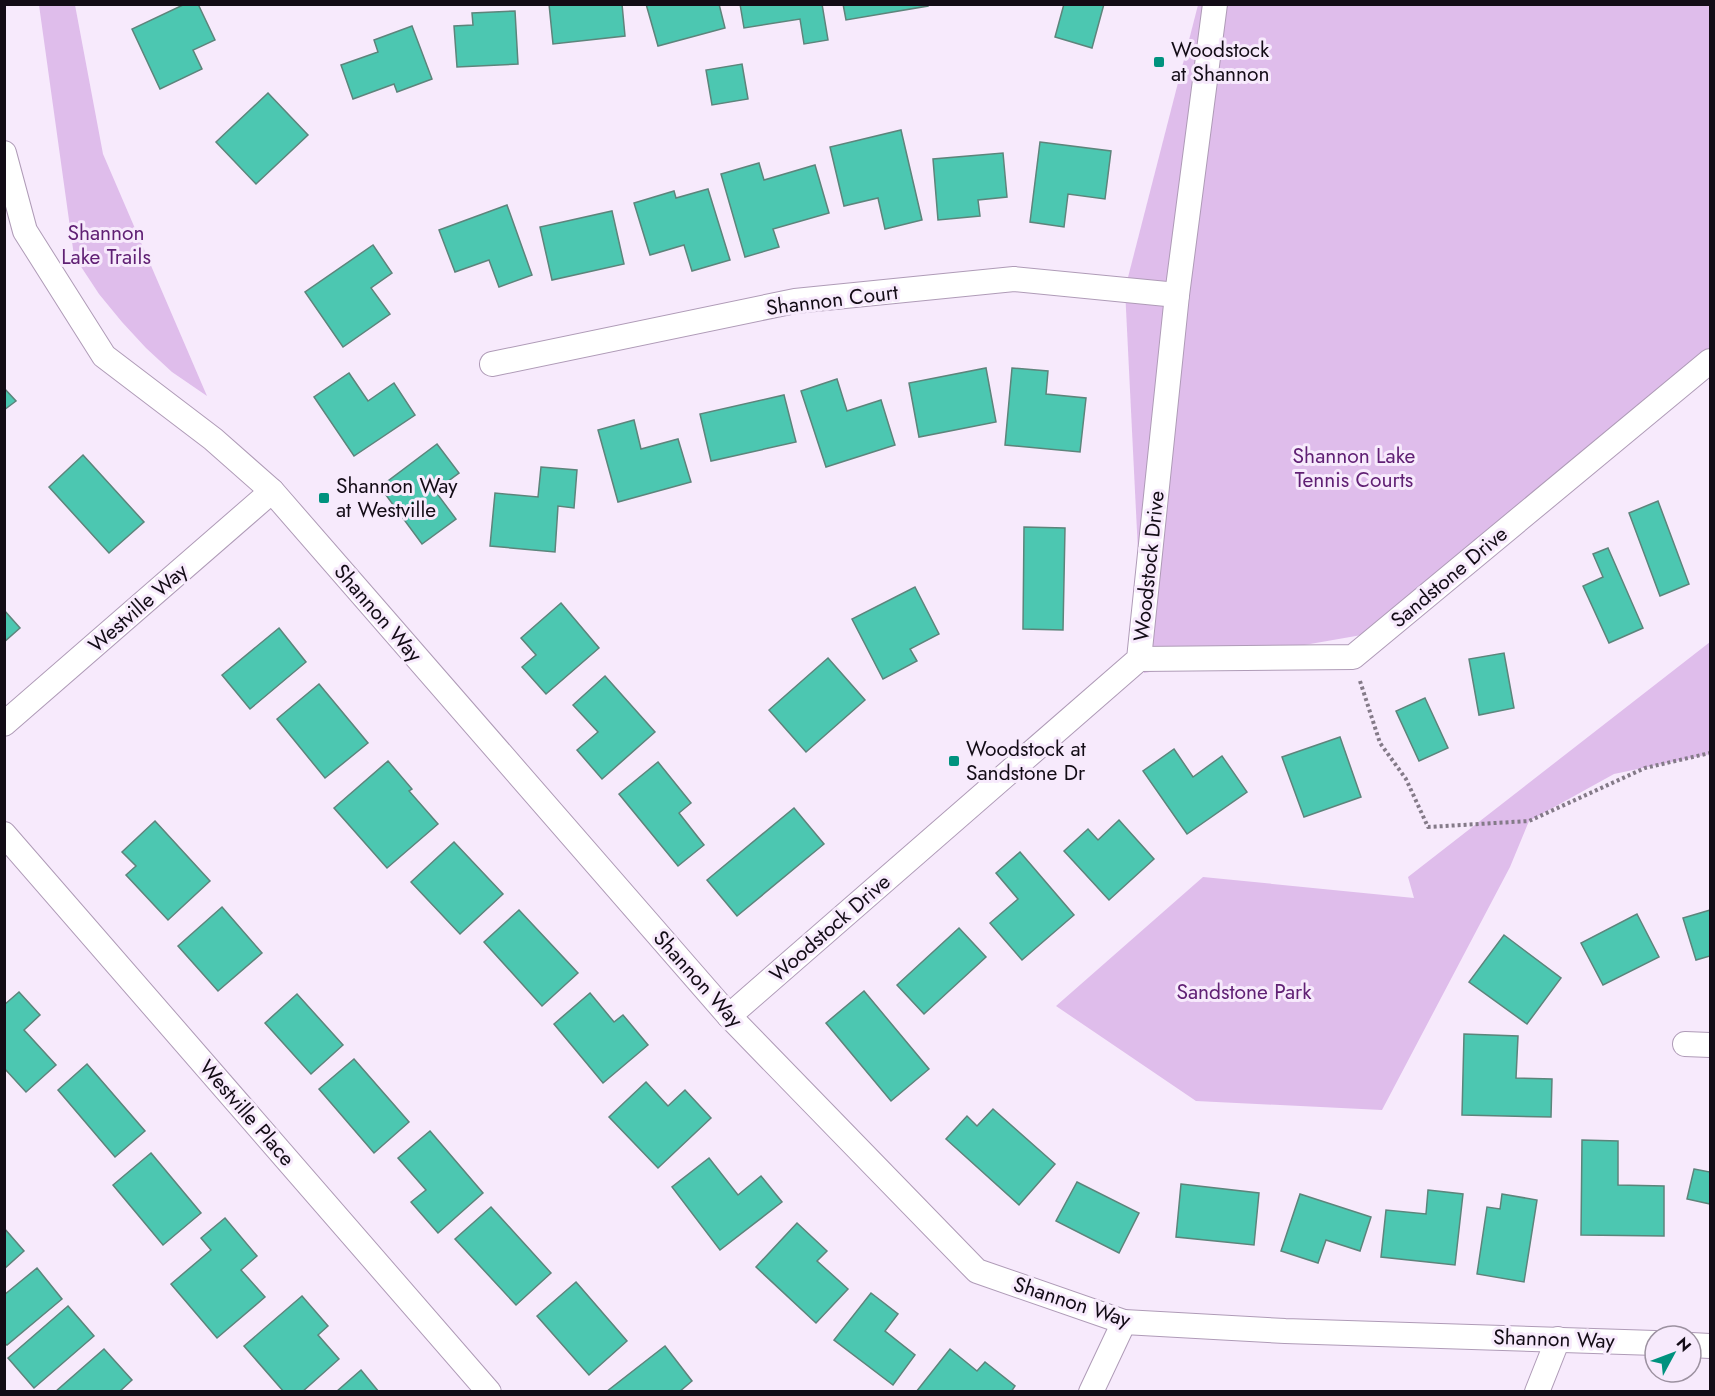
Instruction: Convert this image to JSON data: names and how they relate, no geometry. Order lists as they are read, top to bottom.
{
  "streets": {
    "street": [
      "Shannon Court",
      "Woodstock Drive",
      "Sandstone Drive",
      "Westville Way",
      "Shannon Way",
      "Westville Place"
    ]
  },
  "crossings": [
    ["Shannon Court", "Woodstock Drive"],
    ["Woodstock Drive", "Shannon Way"],
    ["Westville Way", "Shannon Way"]
  ],
  "parks": ["Shannon Lake Trails", "Shannon Lake Tennis Courts", "Sandstone Park"],
  "places": {
    "transit": ["Woodstock at Shannon", "Shannon Way at Westville", "Woodstock at Sandstone Dr"]
  },
  "north": "top right"
}
